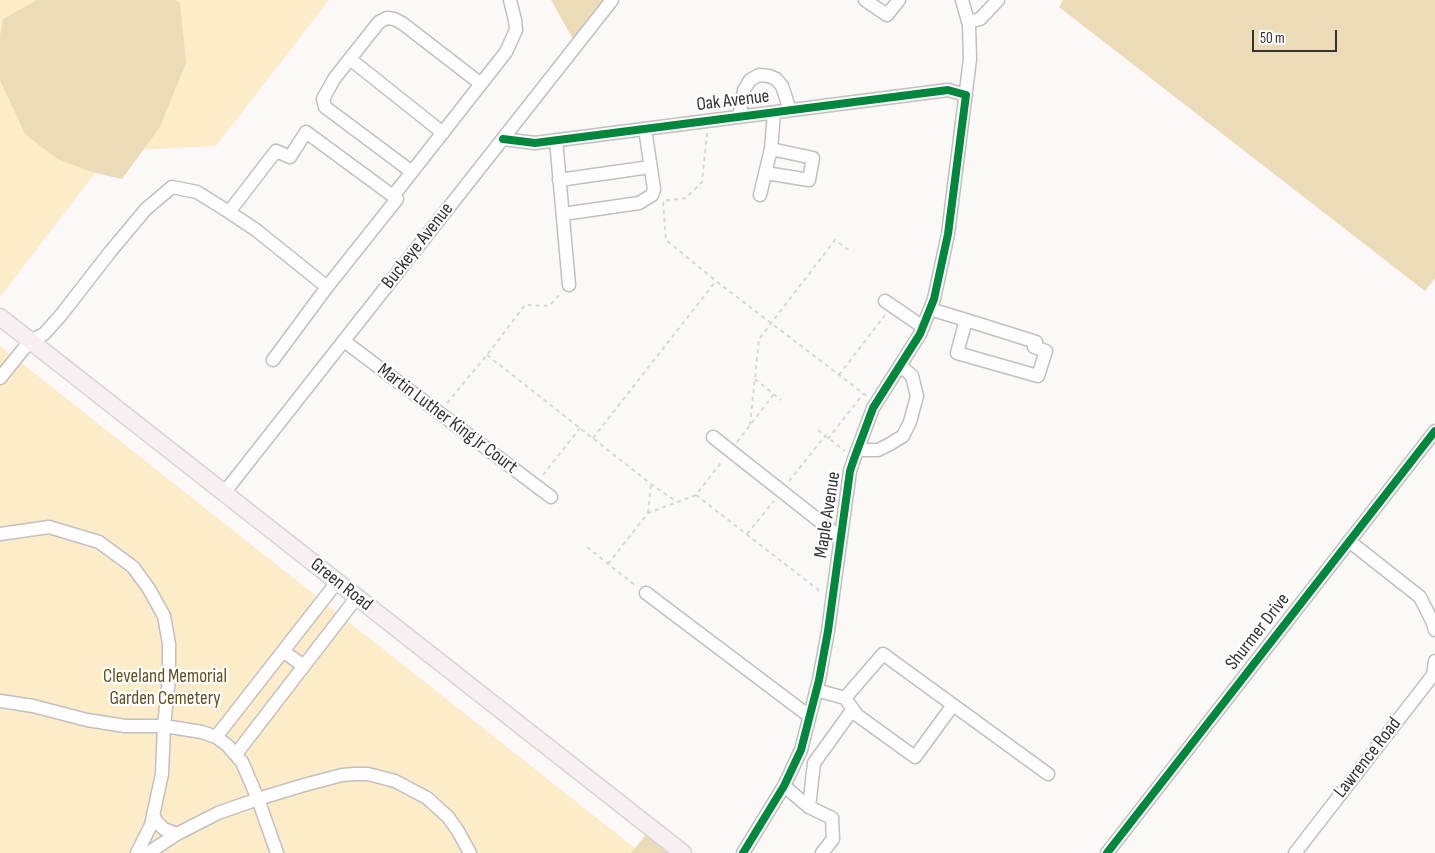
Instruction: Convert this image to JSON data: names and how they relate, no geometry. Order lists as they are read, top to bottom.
{
  "streets": {
    "main road": ["Green Road"],
    "street": [
      "Oak Avenue",
      "Buckeye Avenue",
      "Martin Luther King Jr Court",
      "Maple Avenue",
      "Shurmer Drive",
      "Lawrence Road"
    ]
  },
  "crossings": [
    ["Oak Avenue", "Buckeye Avenue"],
    ["Oak Avenue", "Maple Avenue"],
    ["Buckeye Avenue", "Martin Luther King Jr Court"],
    ["Buckeye Avenue", "Green Road"]
  ],
  "parks": ["Cleveland Memorial Garden Cemetery"],
  "scale_bar": "50 m"
}
